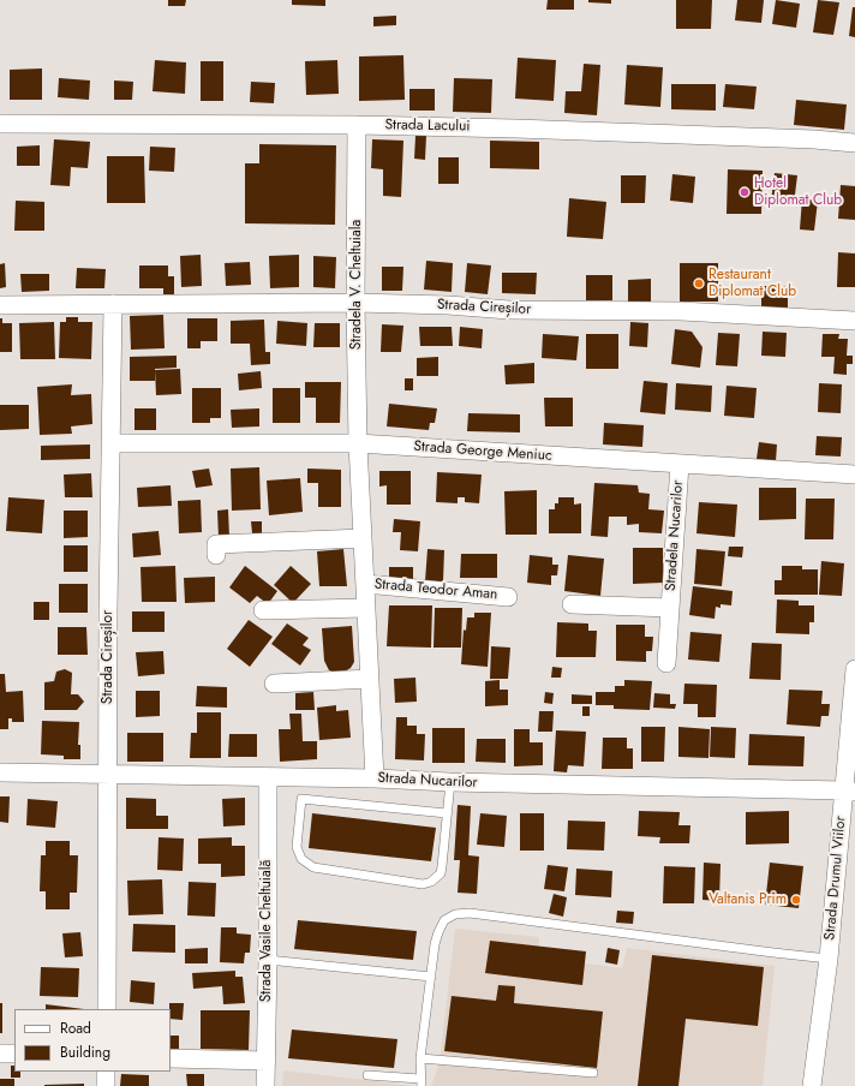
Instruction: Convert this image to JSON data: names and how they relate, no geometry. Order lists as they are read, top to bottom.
{
  "streets": {
    "street": [
      "Strada Lacului",
      "Stradela V. Cheltuiala",
      "Strada Cireșilor",
      "Strada George Meniuc",
      "Stradela Nucarilor",
      "Strada Teodor Aman",
      "Strada Nucarilor",
      "Strada Drumul Viilor",
      "Strada Vasile Cheltuială"
    ]
  },
  "crossings": [
    ["Strada Lacului", "Stradela V. Cheltuiala"],
    ["Stradela V. Cheltuiala", "Strada Cireșilor"],
    ["Stradela V. Cheltuiala", "Strada George Meniuc"],
    ["Strada Cireșilor", "Strada George Meniuc"],
    ["Strada Cireșilor", "Strada Nucarilor"],
    ["Strada George Meniuc", "Stradela Nucarilor"],
    ["Strada Nucarilor", "Strada Drumul Viilor"],
    ["Strada Nucarilor", "Strada Vasile Cheltuială"]
  ],
  "places": ["Hotel Diplomat Club", "Restaurant Diplomat Club", "Valtanis Prim"],
  "legend": ["Road", "Building"]
}
